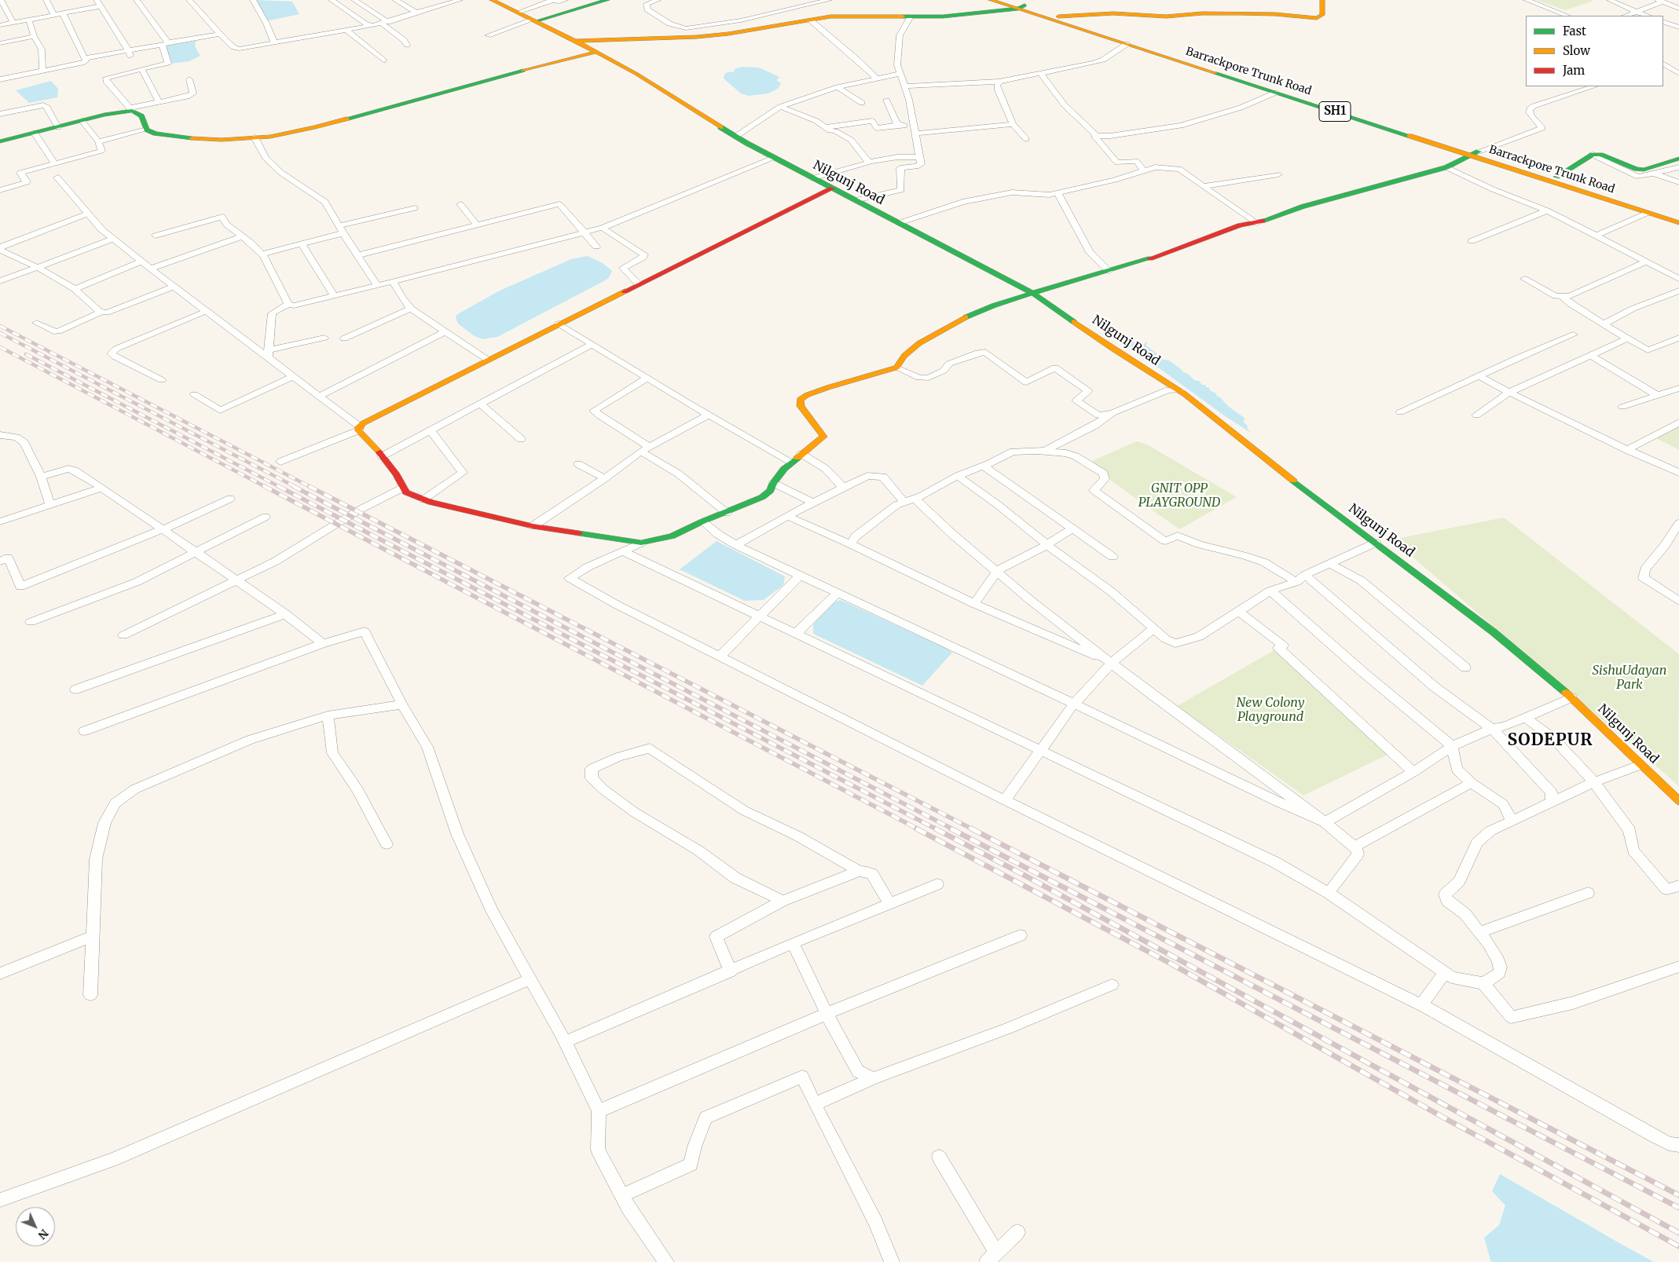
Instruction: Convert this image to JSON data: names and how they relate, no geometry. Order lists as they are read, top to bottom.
{
  "streets": {
    "street": ["Barrackpore Trunk Road", "SH1", "Nilgunj Road"]
  },
  "districts": ["SODEPUR"],
  "parks": ["GNIT OPP PLAYGROUND", "SishuUdayan Park", "New Colony Playground"],
  "legend": ["Fast", "Slow", "Jam"],
  "north": "bottom right"
}
